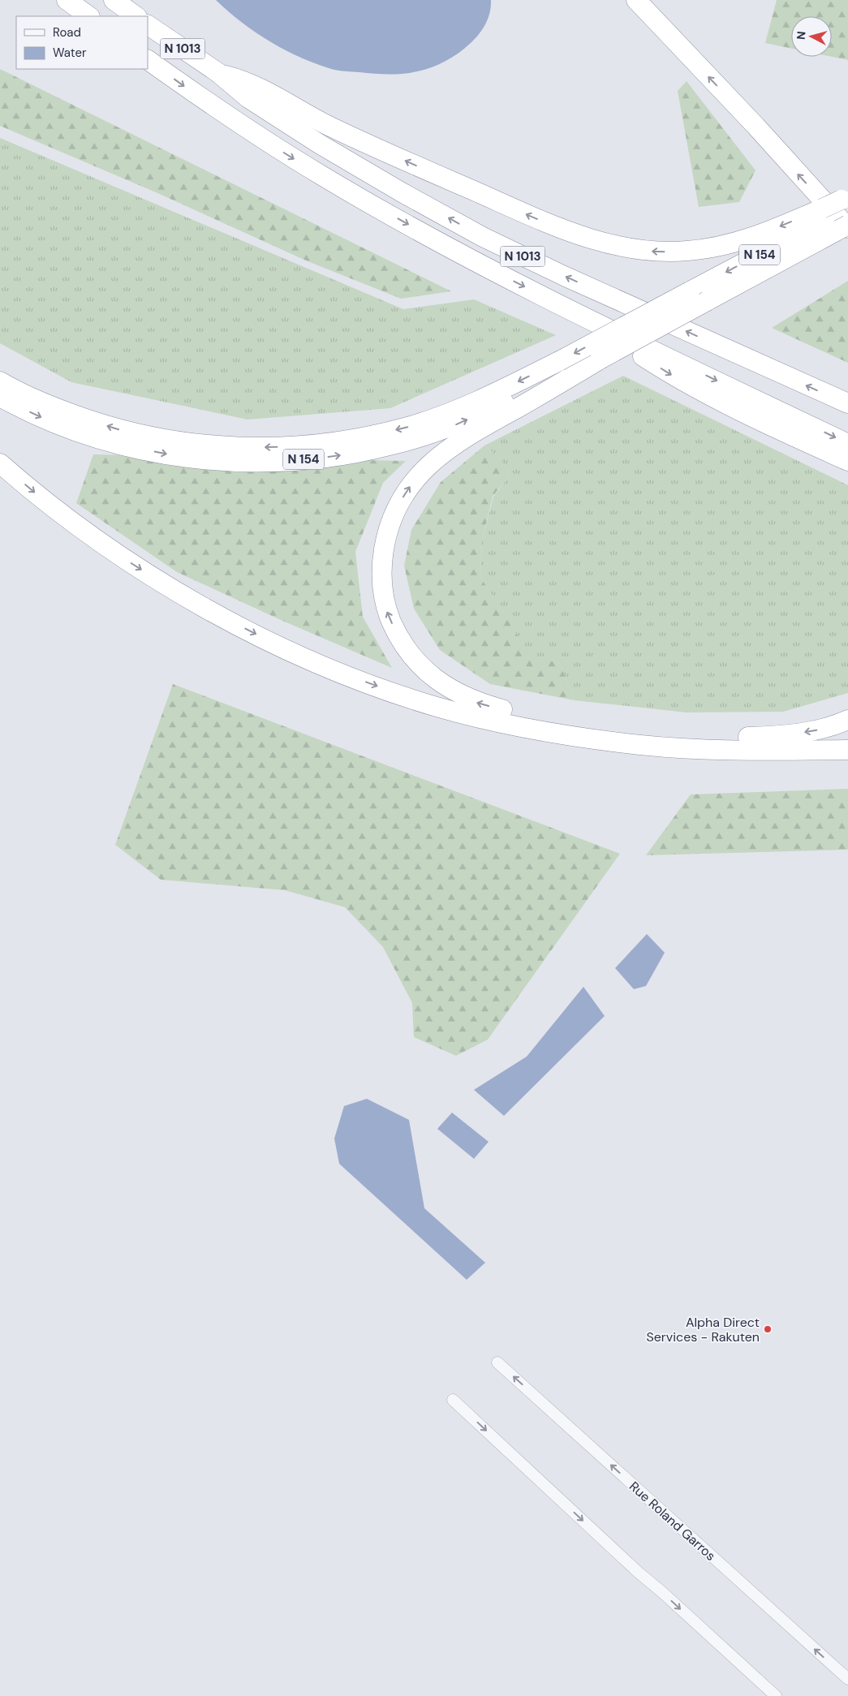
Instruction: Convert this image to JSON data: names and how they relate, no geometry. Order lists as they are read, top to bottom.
{
  "streets": {
    "highway": ["N 1013", "N 154"],
    "street": ["Rue Roland Garros"]
  },
  "places": ["Alpha Direct Services - Rakuten"],
  "legend": ["Road", "Water"],
  "north": "left"
}
